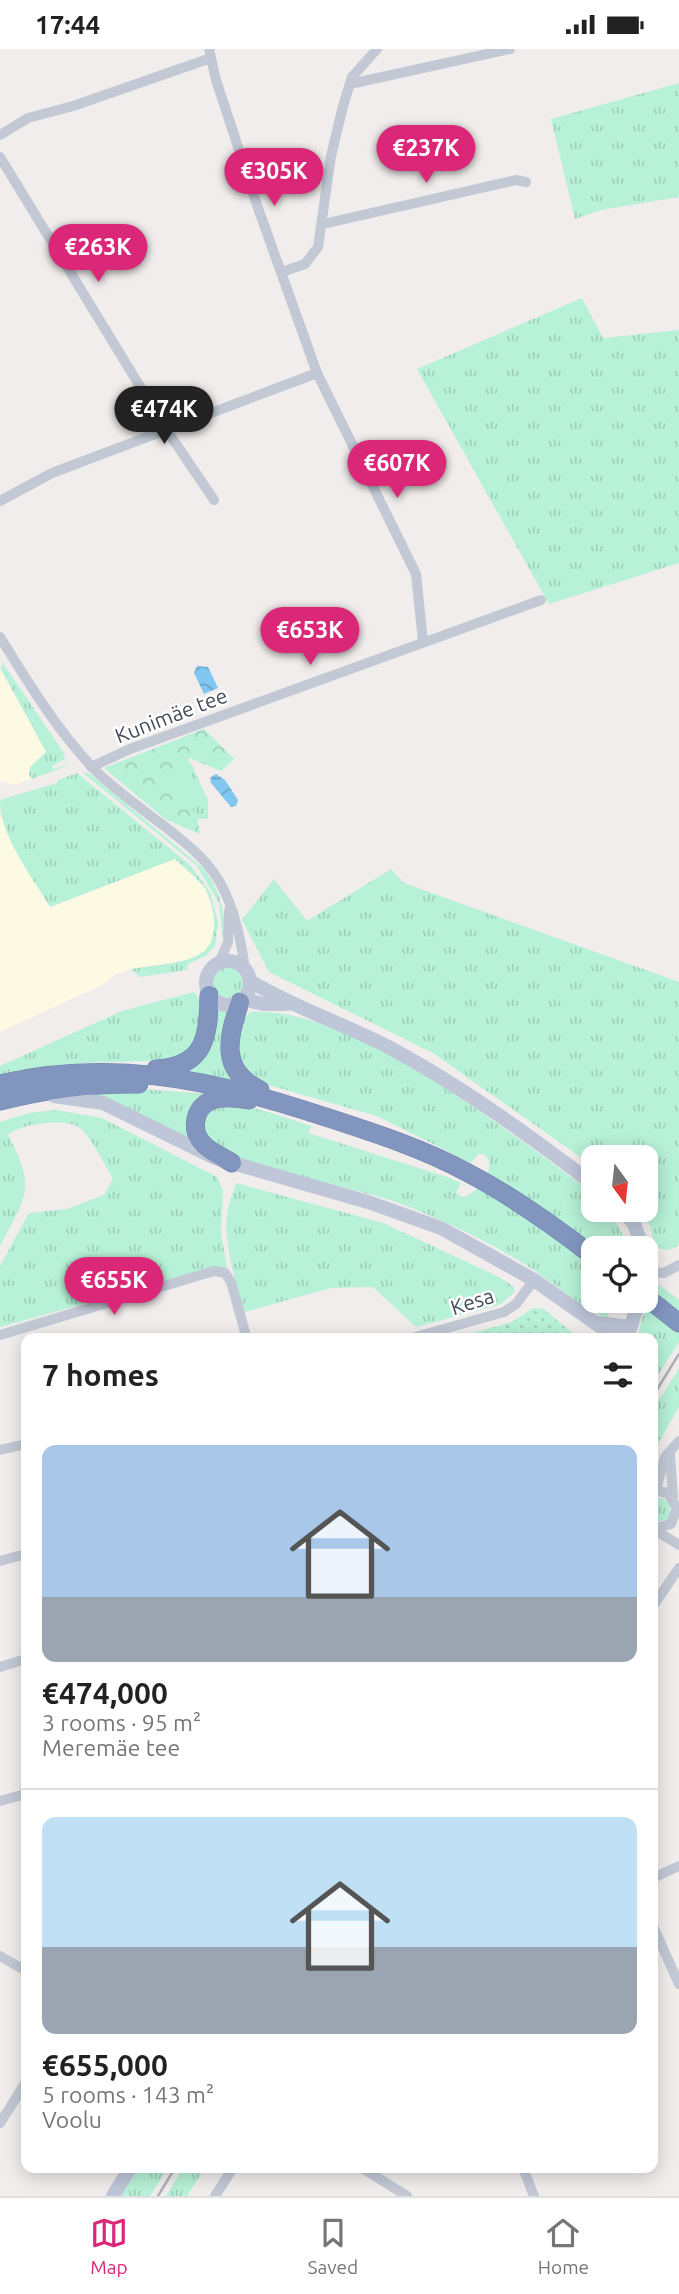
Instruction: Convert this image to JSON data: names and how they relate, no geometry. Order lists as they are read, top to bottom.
{
  "streets": {
    "street": ["Kunimäe tee", "Kesa"]
  },
  "north": "bottom",
  "page": {
    "status": "17:44",
    "price": [
      "€237K",
      "€305K",
      "€263K",
      "€474K",
      "€607K",
      "€653K",
      "€655K"
    ],
    "heading": "7 homes",
    "list": [
      {
        "name": "€474,000",
        "note": "3 rooms · 95 m² · Meremäe tee"
      },
      {
        "name": "€655,000",
        "note": "5 rooms · 143 m² · Voolu"
      }
    ],
    "tabs": ["Map", "Saved", "Home"]
  }
}
